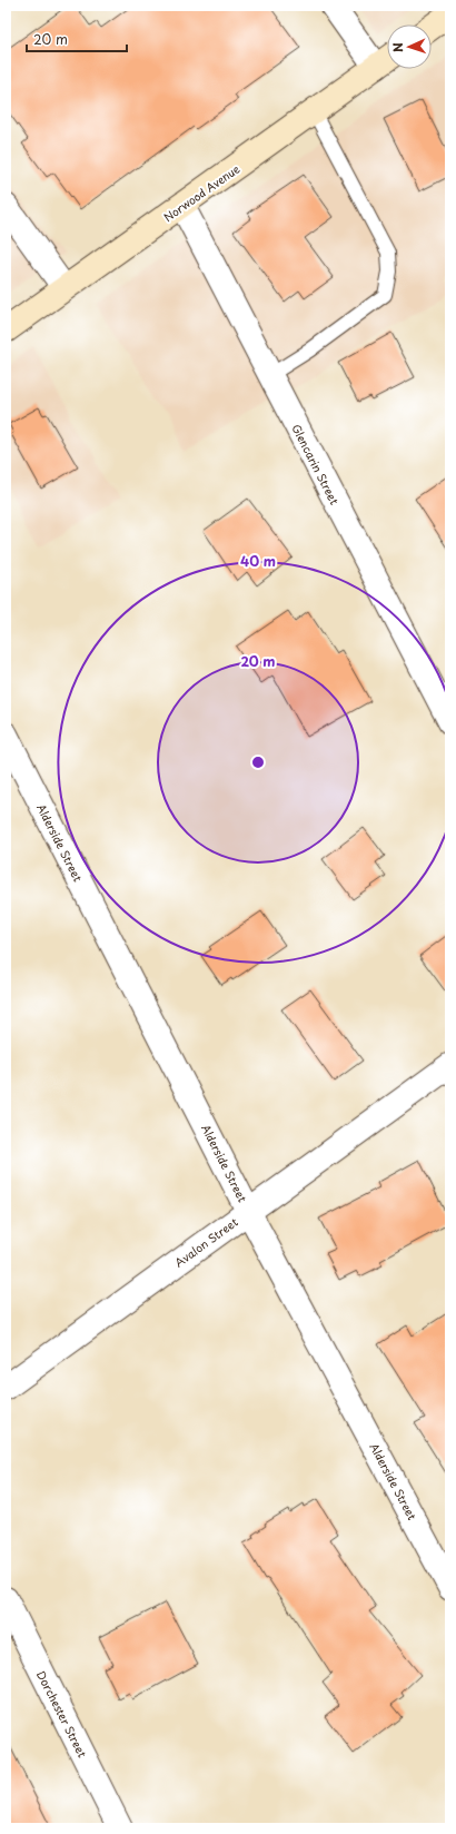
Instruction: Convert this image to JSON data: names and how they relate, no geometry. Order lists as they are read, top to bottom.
{
  "streets": {
    "main road": ["Norwood Avenue"],
    "street": [
      "Glencarin Street",
      "Alderside Street",
      "Avalon Street",
      "Dorchester Street"
    ]
  },
  "crossings": [
    ["Norwood Avenue", "Glencarin Street"],
    ["Alderside Street", "Avalon Street"]
  ],
  "scale_bar": "20 m",
  "north": "left",
  "rings": ["40 m", "20 m"]
}
